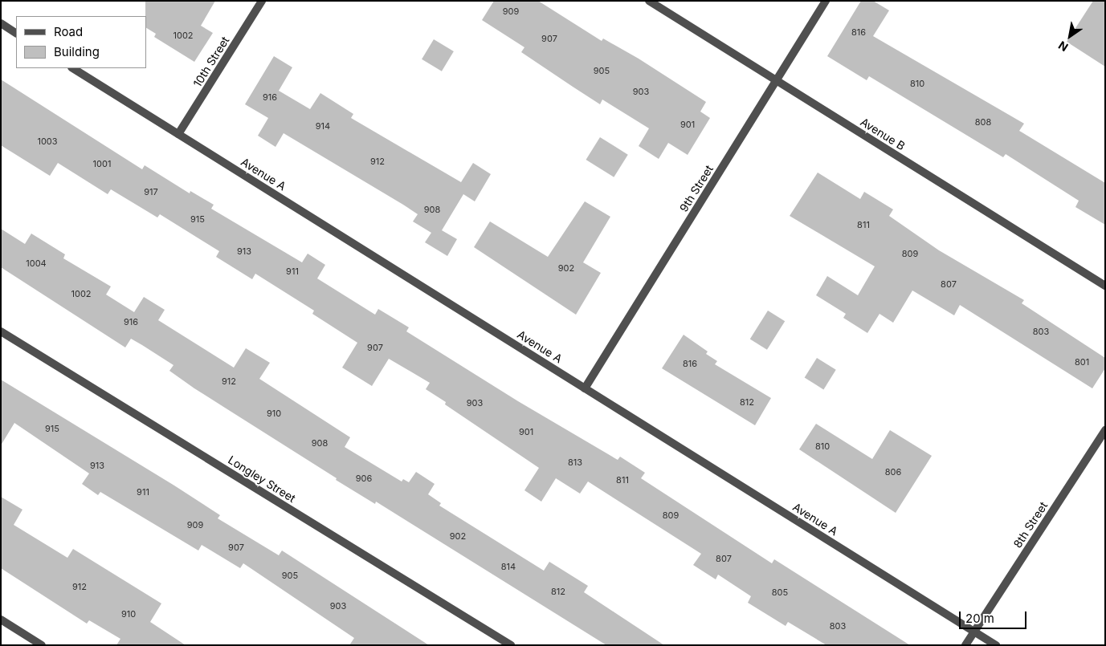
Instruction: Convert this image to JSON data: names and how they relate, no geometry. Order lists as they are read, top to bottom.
{
  "streets": {
    "street": [
      "10th Street",
      "Avenue B",
      "Avenue A",
      "9th Street",
      "Longley Street",
      "8th Street"
    ]
  },
  "crossings": [
    ["10th Street", "Avenue A"],
    ["Avenue B", "9th Street"],
    ["Avenue A", "9th Street"],
    ["Avenue A", "8th Street"]
  ],
  "house_numbers": [
    "909",
    "816",
    "1002",
    "907",
    "905",
    "810",
    "903",
    "916",
    "808",
    "901",
    "914",
    "1003",
    "912",
    "1001",
    "917",
    "908",
    "915",
    "811",
    "913",
    "809",
    "1004",
    "902",
    "911",
    "807",
    "1002",
    "916",
    "803",
    "907",
    "801",
    "816",
    "912",
    "812",
    "903",
    "910",
    "915",
    "901",
    "908",
    "810",
    "813",
    "913",
    "806",
    "906",
    "811",
    "911",
    "809",
    "909",
    "902",
    "907",
    "807",
    "814",
    "905",
    "912",
    "812",
    "805",
    "903",
    "910",
    "803"
  ],
  "legend": ["Road", "Building"],
  "scale_bar": "20 m",
  "north": "bottom left"
}
